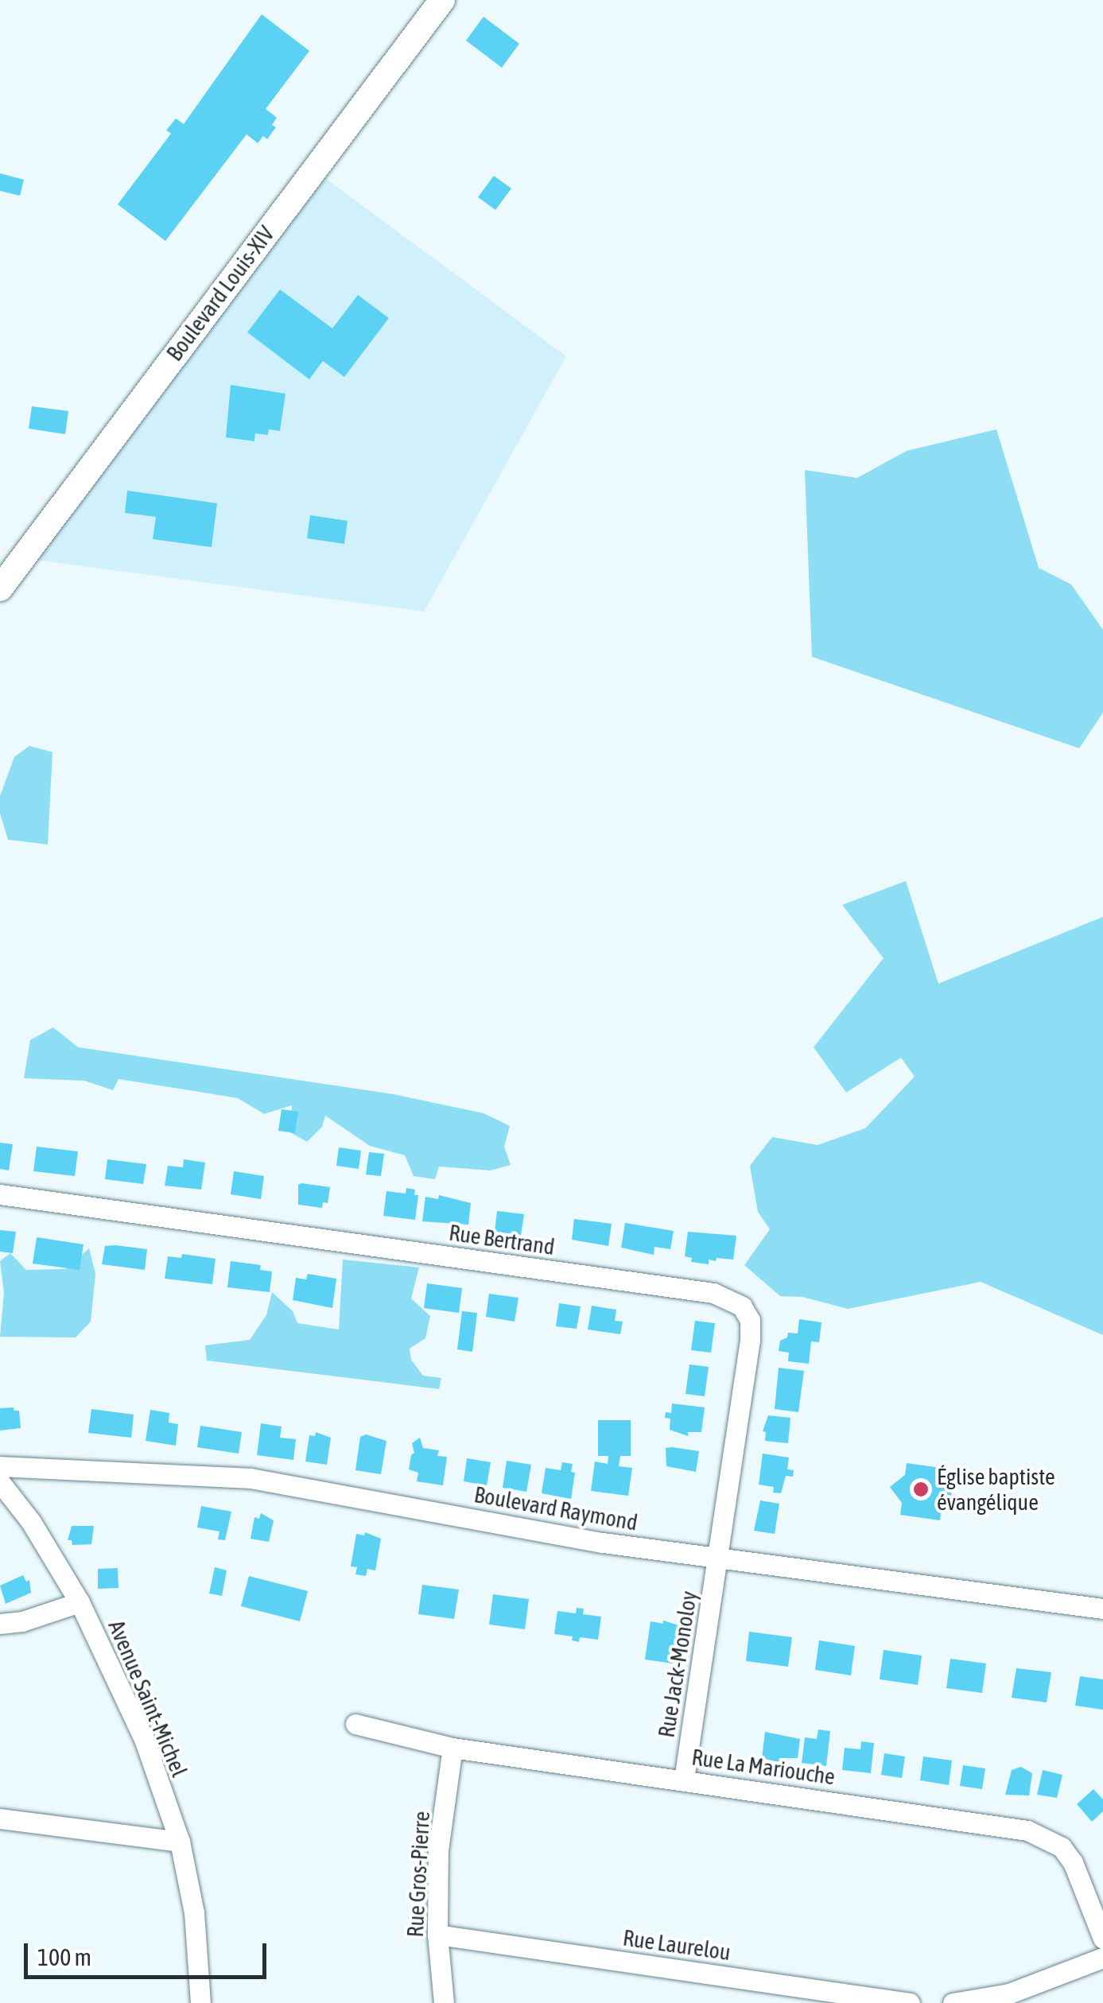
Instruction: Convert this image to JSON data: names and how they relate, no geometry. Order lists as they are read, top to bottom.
{
  "streets": {
    "main road": ["Boulevard Louis-XIV"],
    "street": [
      "Rue Bertrand",
      "Boulevard Raymond",
      "Rue Jack-Monoloy",
      "Avenue Saint-Michel",
      "Rue La Mariouche",
      "Rue Gros-Pierre",
      "Rue Laurelou"
    ]
  },
  "crossings": [
    ["Rue Bertrand", "Boulevard Raymond"],
    ["Rue Bertrand", "Rue Jack-Monoloy"],
    ["Boulevard Raymond", "Rue Jack-Monoloy"],
    ["Rue Jack-Monoloy", "Rue La Mariouche"],
    ["Rue La Mariouche", "Rue Gros-Pierre"],
    ["Rue Gros-Pierre", "Rue Laurelou"]
  ],
  "places": ["Église baptiste évangélique"],
  "scale_bar": "100 m"
}
